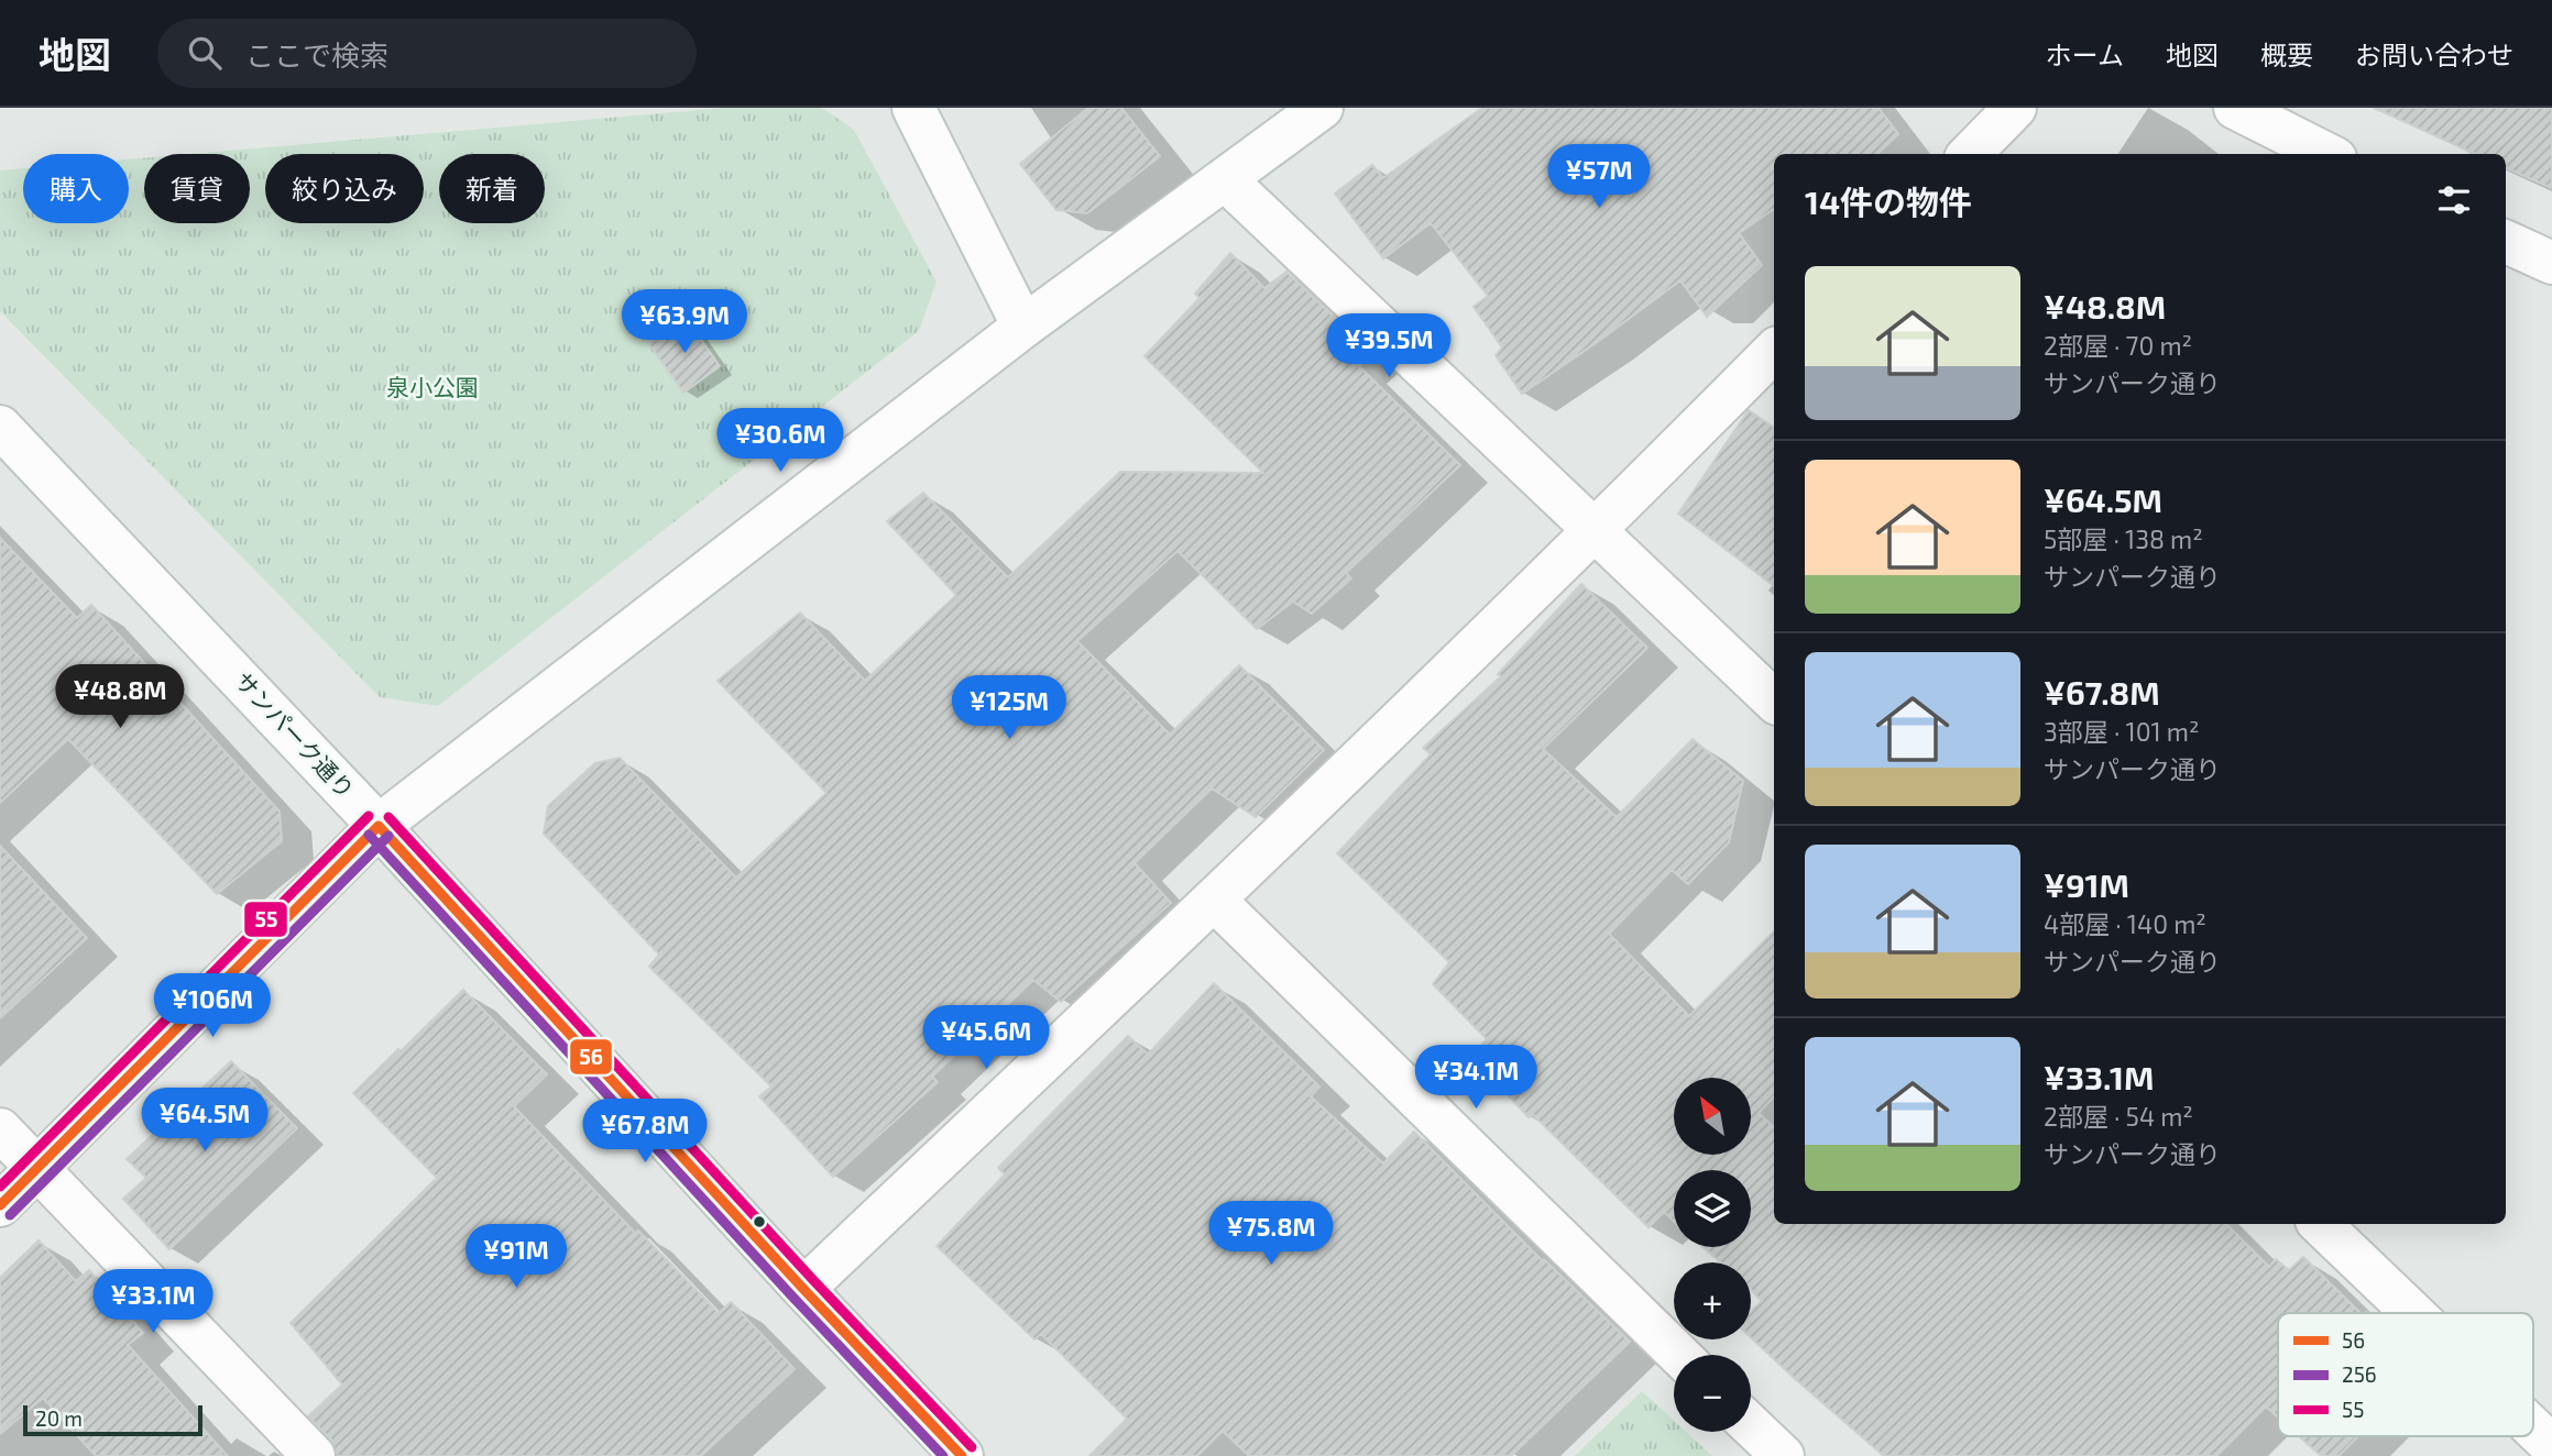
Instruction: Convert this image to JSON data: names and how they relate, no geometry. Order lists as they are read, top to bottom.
{
  "streets": {
    "street": ["サンパーク通り"]
  },
  "parks": ["泉小公園"],
  "lines": ["transit line 55", "transit line 56", "transit line 256"],
  "legend": ["56", "256", "55"],
  "scale_bar": "20 m",
  "north": "top left",
  "page": {
    "header": "地図",
    "search": "ここで検索",
    "nav": [
      "ホーム",
      "地図",
      "概要",
      "お問い合わせ"
    ],
    "price": [
      "¥57M",
      "¥63.9M",
      "¥39.5M",
      "¥30.6M",
      "¥48.8M",
      "¥125M",
      "¥106M",
      "¥45.6M",
      "¥34.1M",
      "¥64.5M",
      "¥67.8M",
      "¥75.8M",
      "¥91M",
      "¥33.1M"
    ],
    "chip": [
      "購入",
      "賃貸",
      "絞り込み",
      "新着"
    ],
    "heading": "14件の物件",
    "list": [
      {
        "name": "¥48.8M",
        "note": "2部屋 · 70 m² · サンパーク通り"
      },
      {
        "name": "¥64.5M",
        "note": "5部屋 · 138 m² · サンパーク通り"
      },
      {
        "name": "¥67.8M",
        "note": "3部屋 · 101 m² · サンパーク通り"
      },
      {
        "name": "¥91M",
        "note": "4部屋 · 140 m² · サンパーク通り"
      },
      {
        "name": "¥33.1M",
        "note": "2部屋 · 54 m² · サンパーク通り"
      }
    ],
    "map_buttons": ["+", "−"],
    "scale": "20 m"
  }
}
